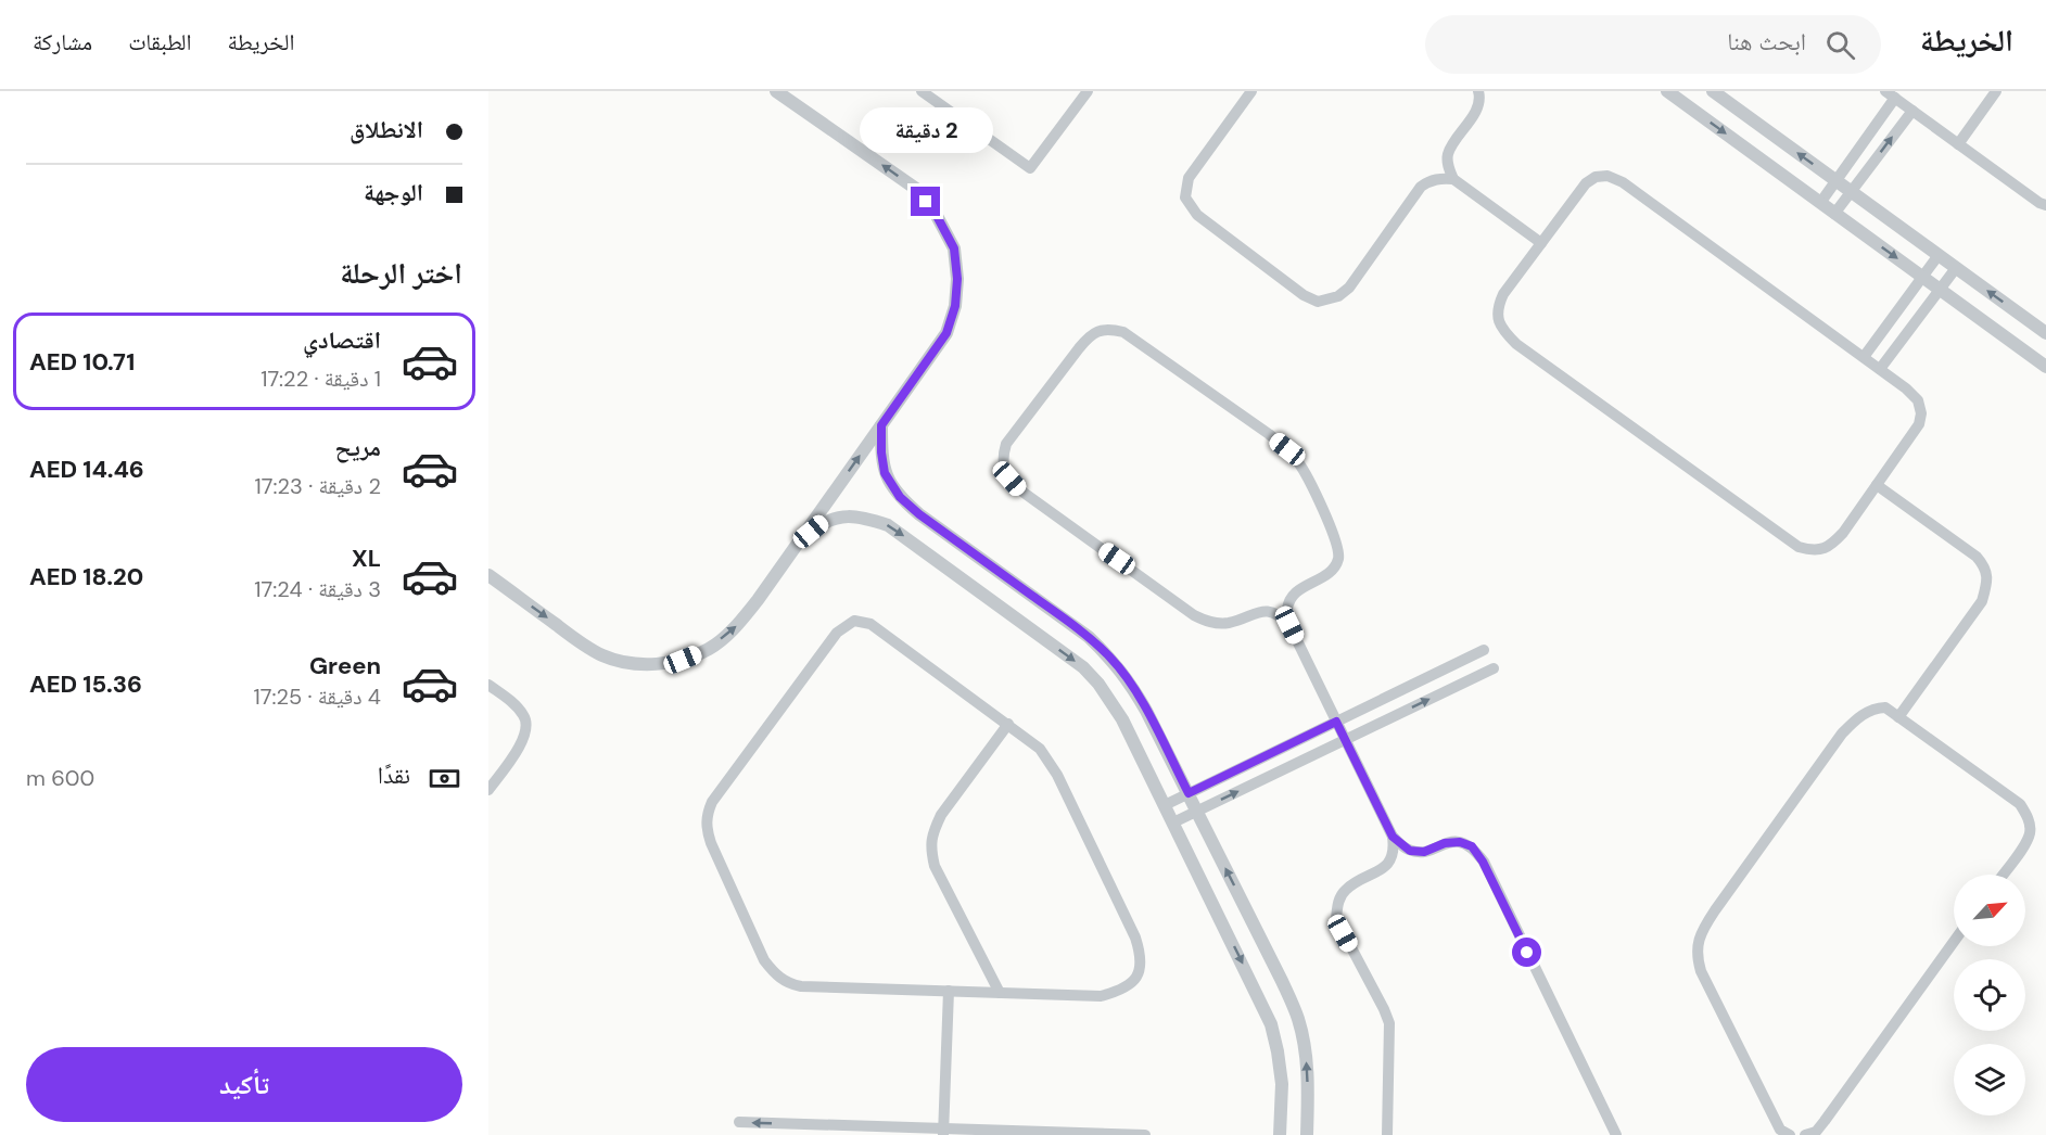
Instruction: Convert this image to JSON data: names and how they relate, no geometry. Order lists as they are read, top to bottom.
{
  "north": "top right",
  "page": {
    "header": "الخريطة",
    "search": "ابحث هنا",
    "nav": ["الخريطة", "الطبقات", "مشاركة"],
    "banner": ["الانطلاق", "الوجهة"],
    "bubble": "2 دقيقة",
    "heading": "اختر الرحلة",
    "list": [
      {
        "name": "اقتصادي",
        "note": "1 دقيقة · 17:22",
        "value": "AED 10.71"
      },
      {
        "name": "مريح",
        "note": "2 دقيقة · 17:23",
        "value": "AED 14.46"
      },
      {
        "name": "XL",
        "note": "3 دقيقة · 17:24",
        "value": "AED 18.20"
      },
      {
        "name": "Green",
        "note": "4 دقيقة · 17:25",
        "value": "AED 15.36"
      }
    ],
    "pay": ["نقدًا", "600 m"],
    "buttons": "تأكيد"
  }
}
